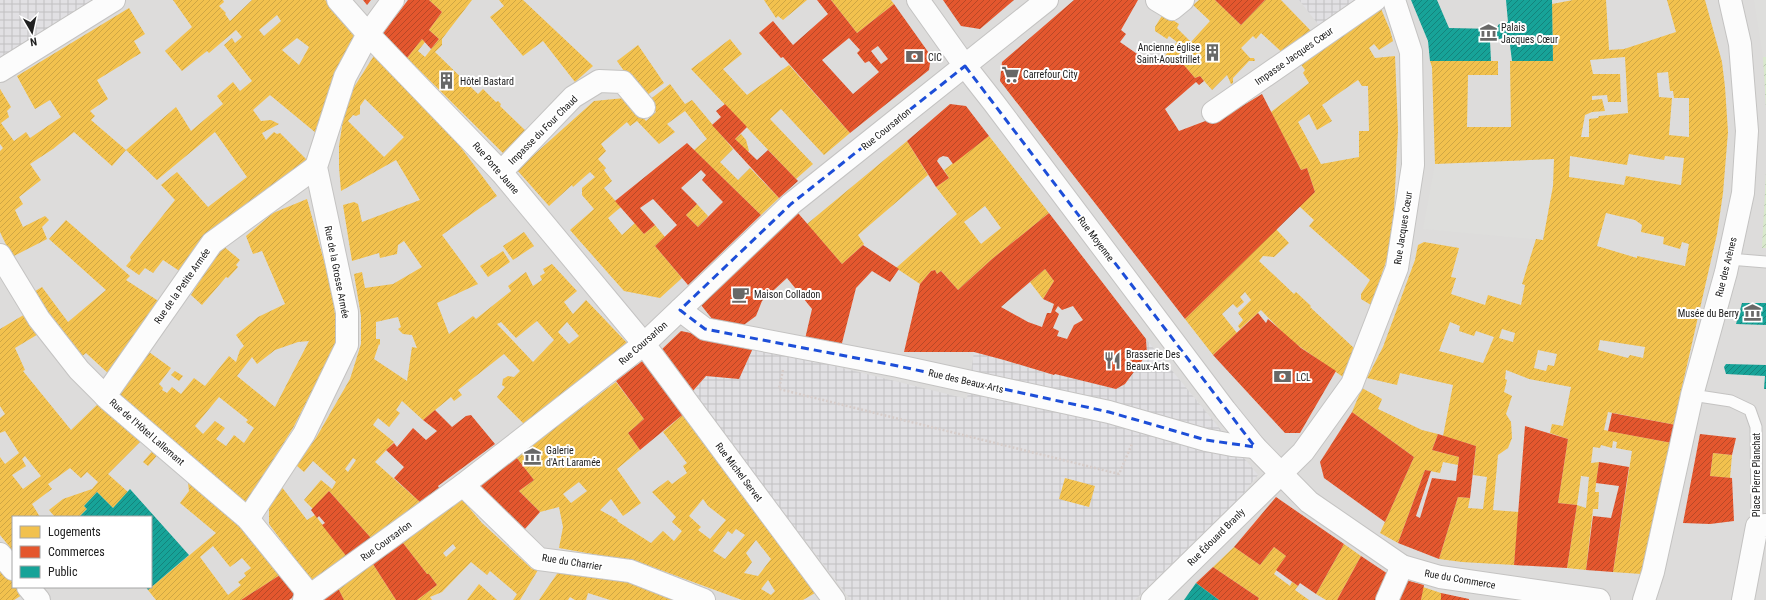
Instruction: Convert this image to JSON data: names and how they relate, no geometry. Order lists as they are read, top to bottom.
{
  "streets": {
    "street": [
      "Impasse Jacques Cœur",
      "Rue Coursarlon",
      "Impasse du Four Chaud",
      "Rue Porte Jaune",
      "Rue Jacques Cœur",
      "Rue Moyenne",
      "Rue des Arènes",
      "Rue de la Grosse Armée",
      "Rue de la Petite Armée",
      "Rue des Beaux-Arts",
      "Rue de l'Hôtel Lallemant",
      "Rue Michel Servet",
      "Place Pierre Planchat",
      "Rue Édouard Branly",
      "Rue du Charrier",
      "Rue du Commerce"
    ]
  },
  "crossings": [
    ["Rue Coursarlon", "Rue Porte Jaune"],
    ["Rue Coursarlon", "Rue Moyenne"],
    ["Rue Coursarlon", "Rue des Beaux-Arts"],
    ["Rue Coursarlon", "Rue de l'Hôtel Lallemant"],
    ["Rue Coursarlon", "Rue Michel Servet"],
    ["Rue Coursarlon", "Rue du Charrier"],
    ["Impasse du Four Chaud", "Rue Porte Jaune"],
    ["Rue Porte Jaune", "Rue de la Grosse Armée"],
    ["Rue Porte Jaune", "Rue Michel Servet"],
    ["Rue Jacques Cœur", "Rue Moyenne"],
    ["Rue Jacques Cœur", "Rue Édouard Branly"],
    ["Rue Jacques Cœur", "Rue du Commerce"],
    ["Rue Moyenne", "Rue des Beaux-Arts"],
    ["Rue Moyenne", "Rue Édouard Branly"],
    ["Rue Moyenne", "Rue du Commerce"],
    ["Rue des Arènes", "Place Pierre Planchat"],
    ["Rue de la Grosse Armée", "Rue de la Petite Armée"],
    ["Rue de la Grosse Armée", "Rue de l'Hôtel Lallemant"],
    ["Rue de la Petite Armée", "Rue de l'Hôtel Lallemant"],
    ["Rue Édouard Branly", "Rue du Commerce"]
  ],
  "places": {
    "museum": ["Palais Jacques Cœur", "Musée du Berry", "Galerie d'Art Laramée"],
    "building": ["Ancienne église Saint-Aoustrillet", "Hôtel Bastard"],
    "bank": ["CIC", "LCL"],
    "supermarket": ["Carrefour City"],
    "cafe": ["Maison Colladon"],
    "restaurant": ["Brasserie Des Beaux-Arts"]
  },
  "legend": ["Logements", "Commerces", "Public"],
  "north": "bottom"
}
